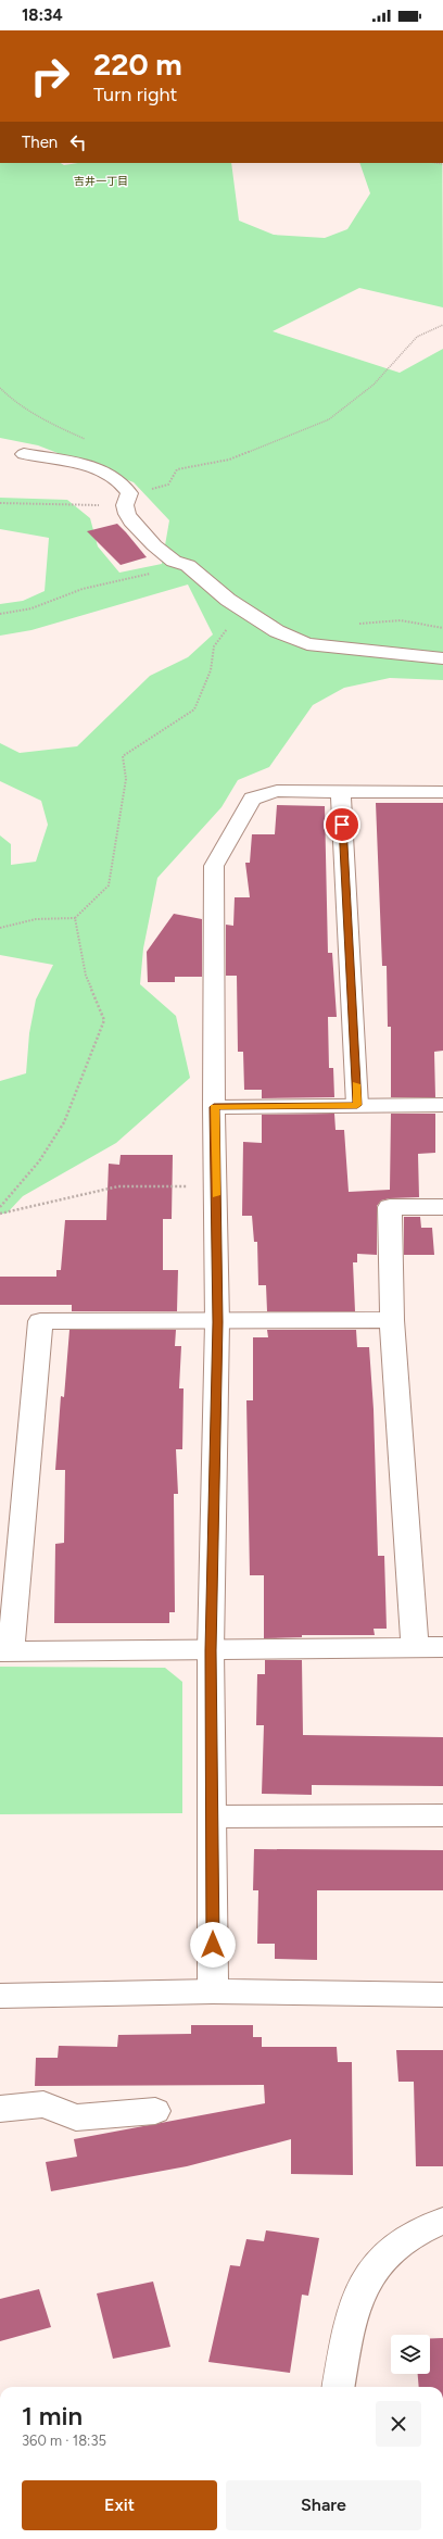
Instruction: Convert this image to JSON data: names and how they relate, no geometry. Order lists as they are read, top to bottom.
{
  "districts": ["吉井一丁目"],
  "page": {
    "status": "18:34",
    "turn": ["220 m", "Turn right"],
    "then": "Then",
    "heading": ["1 min", "360 m · 18:35"],
    "buttons": ["Exit", "Share"]
  }
}
